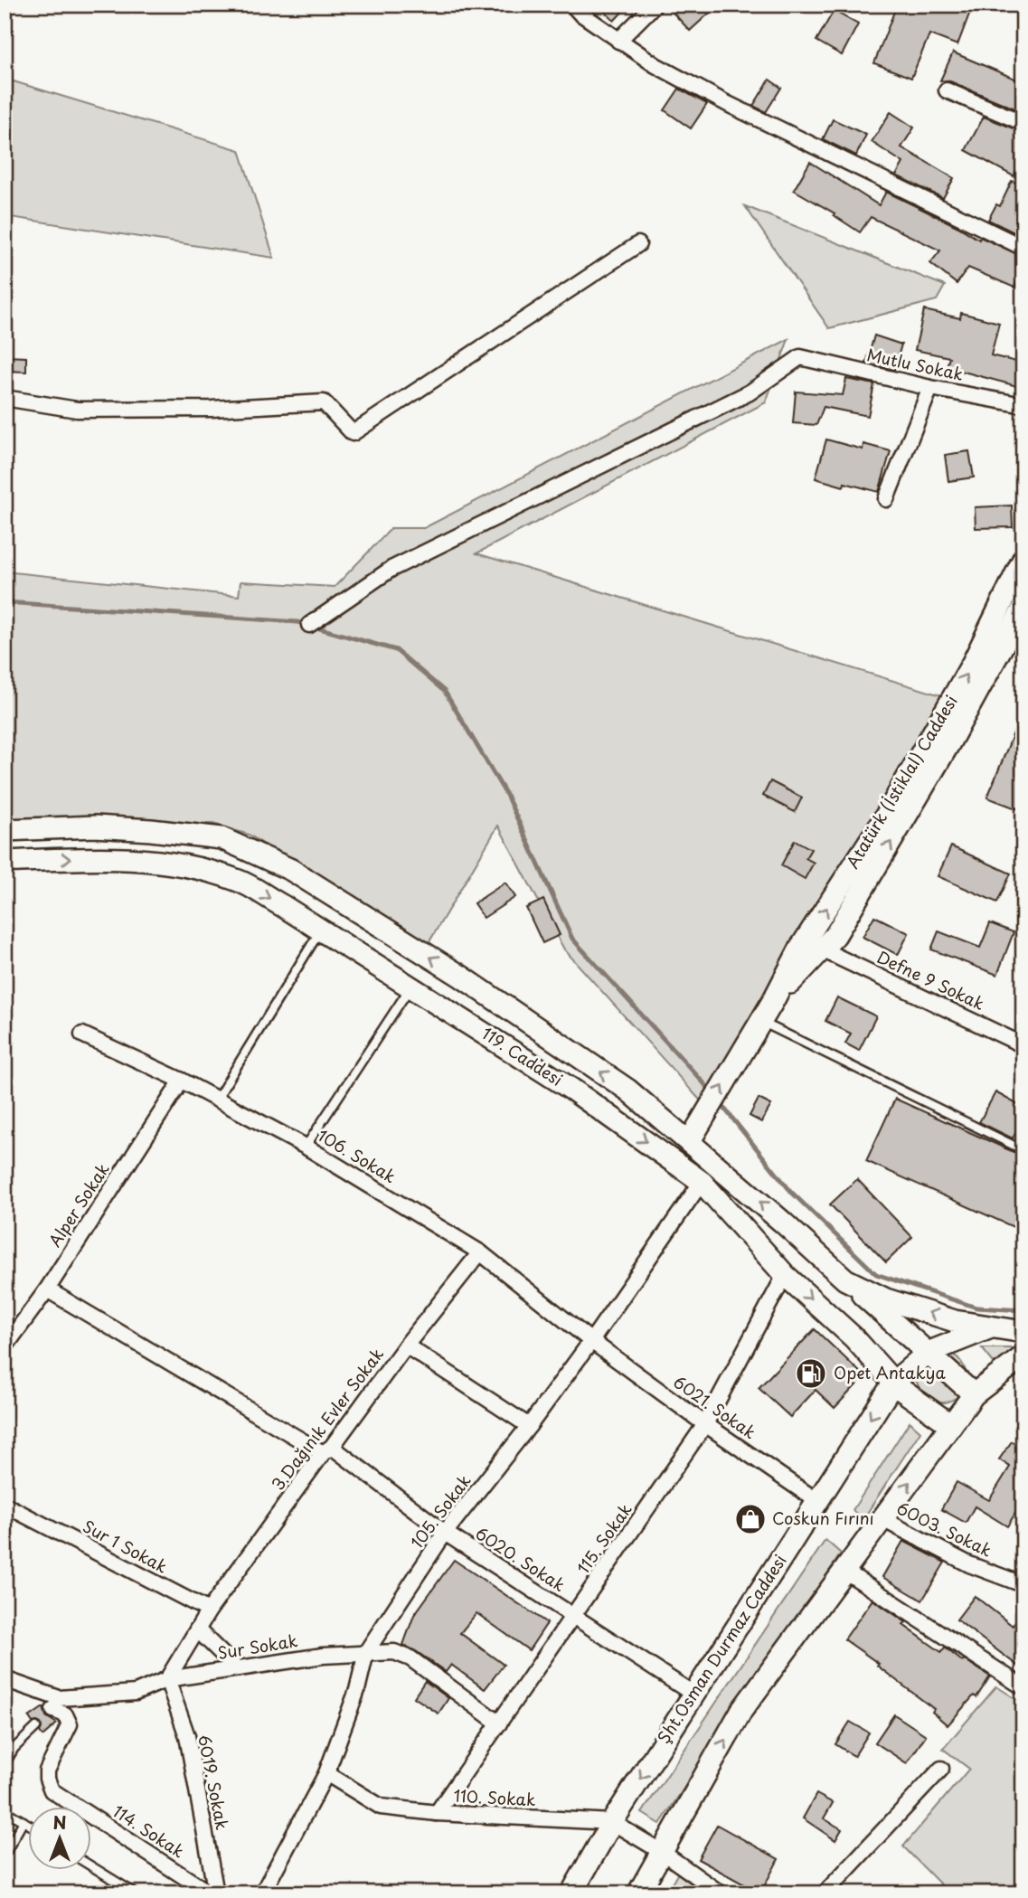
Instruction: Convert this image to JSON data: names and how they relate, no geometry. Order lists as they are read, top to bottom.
{
  "streets": {
    "street": [
      "Mutlu Sokak",
      "Atatürk (İstiklal) Caddesi",
      "Defne 9 Sokak",
      "119. Caddesi",
      "106. Sokak",
      "Alper Sokak",
      "6021. Sokak",
      "3.Dağınık Evler Sokak",
      "105. Sokak",
      "6003. Sokak",
      "115. Sokak",
      "Sur 1 Sokak",
      "6020. Sokak",
      "Sur Sokak",
      "Şht.Osman Durmaz Caddesi",
      "6019. Sokak",
      "110. Sokak",
      "114. Sokak"
    ]
  },
  "crossings": [
    ["Atatürk (İstiklal) Caddesi", "Defne 9 Sokak"],
    ["Atatürk (İstiklal) Caddesi", "119. Caddesi"],
    ["119. Caddesi", "105. Sokak"],
    ["119. Caddesi", "115. Sokak"],
    ["119. Caddesi", "Şht.Osman Durmaz Caddesi"],
    ["106. Sokak", "Alper Sokak"],
    ["106. Sokak", "6021. Sokak"],
    ["106. Sokak", "3.Dağınık Evler Sokak"],
    ["106. Sokak", "105. Sokak"],
    ["Alper Sokak", "6020. Sokak"],
    ["6021. Sokak", "105. Sokak"],
    ["6021. Sokak", "115. Sokak"],
    ["6021. Sokak", "Şht.Osman Durmaz Caddesi"],
    ["3.Dağınık Evler Sokak", "Sur 1 Sokak"],
    ["3.Dağınık Evler Sokak", "6020. Sokak"],
    ["105. Sokak", "6020. Sokak"],
    ["105. Sokak", "Sur Sokak"],
    ["105. Sokak", "110. Sokak"],
    ["115. Sokak", "6020. Sokak"],
    ["115. Sokak", "Sur Sokak"],
    ["115. Sokak", "110. Sokak"],
    ["6020. Sokak", "Şht.Osman Durmaz Caddesi"],
    ["Sur Sokak", "6019. Sokak"],
    ["Sur Sokak", "114. Sokak"],
    ["Şht.Osman Durmaz Caddesi", "110. Sokak"]
  ],
  "one_way": ["Atatürk (İstiklal) Caddesi"],
  "places": {
    "fuel station": ["Opet Antakya"],
    "shop": ["Coskun Fırını"]
  },
  "north": "top"
}
